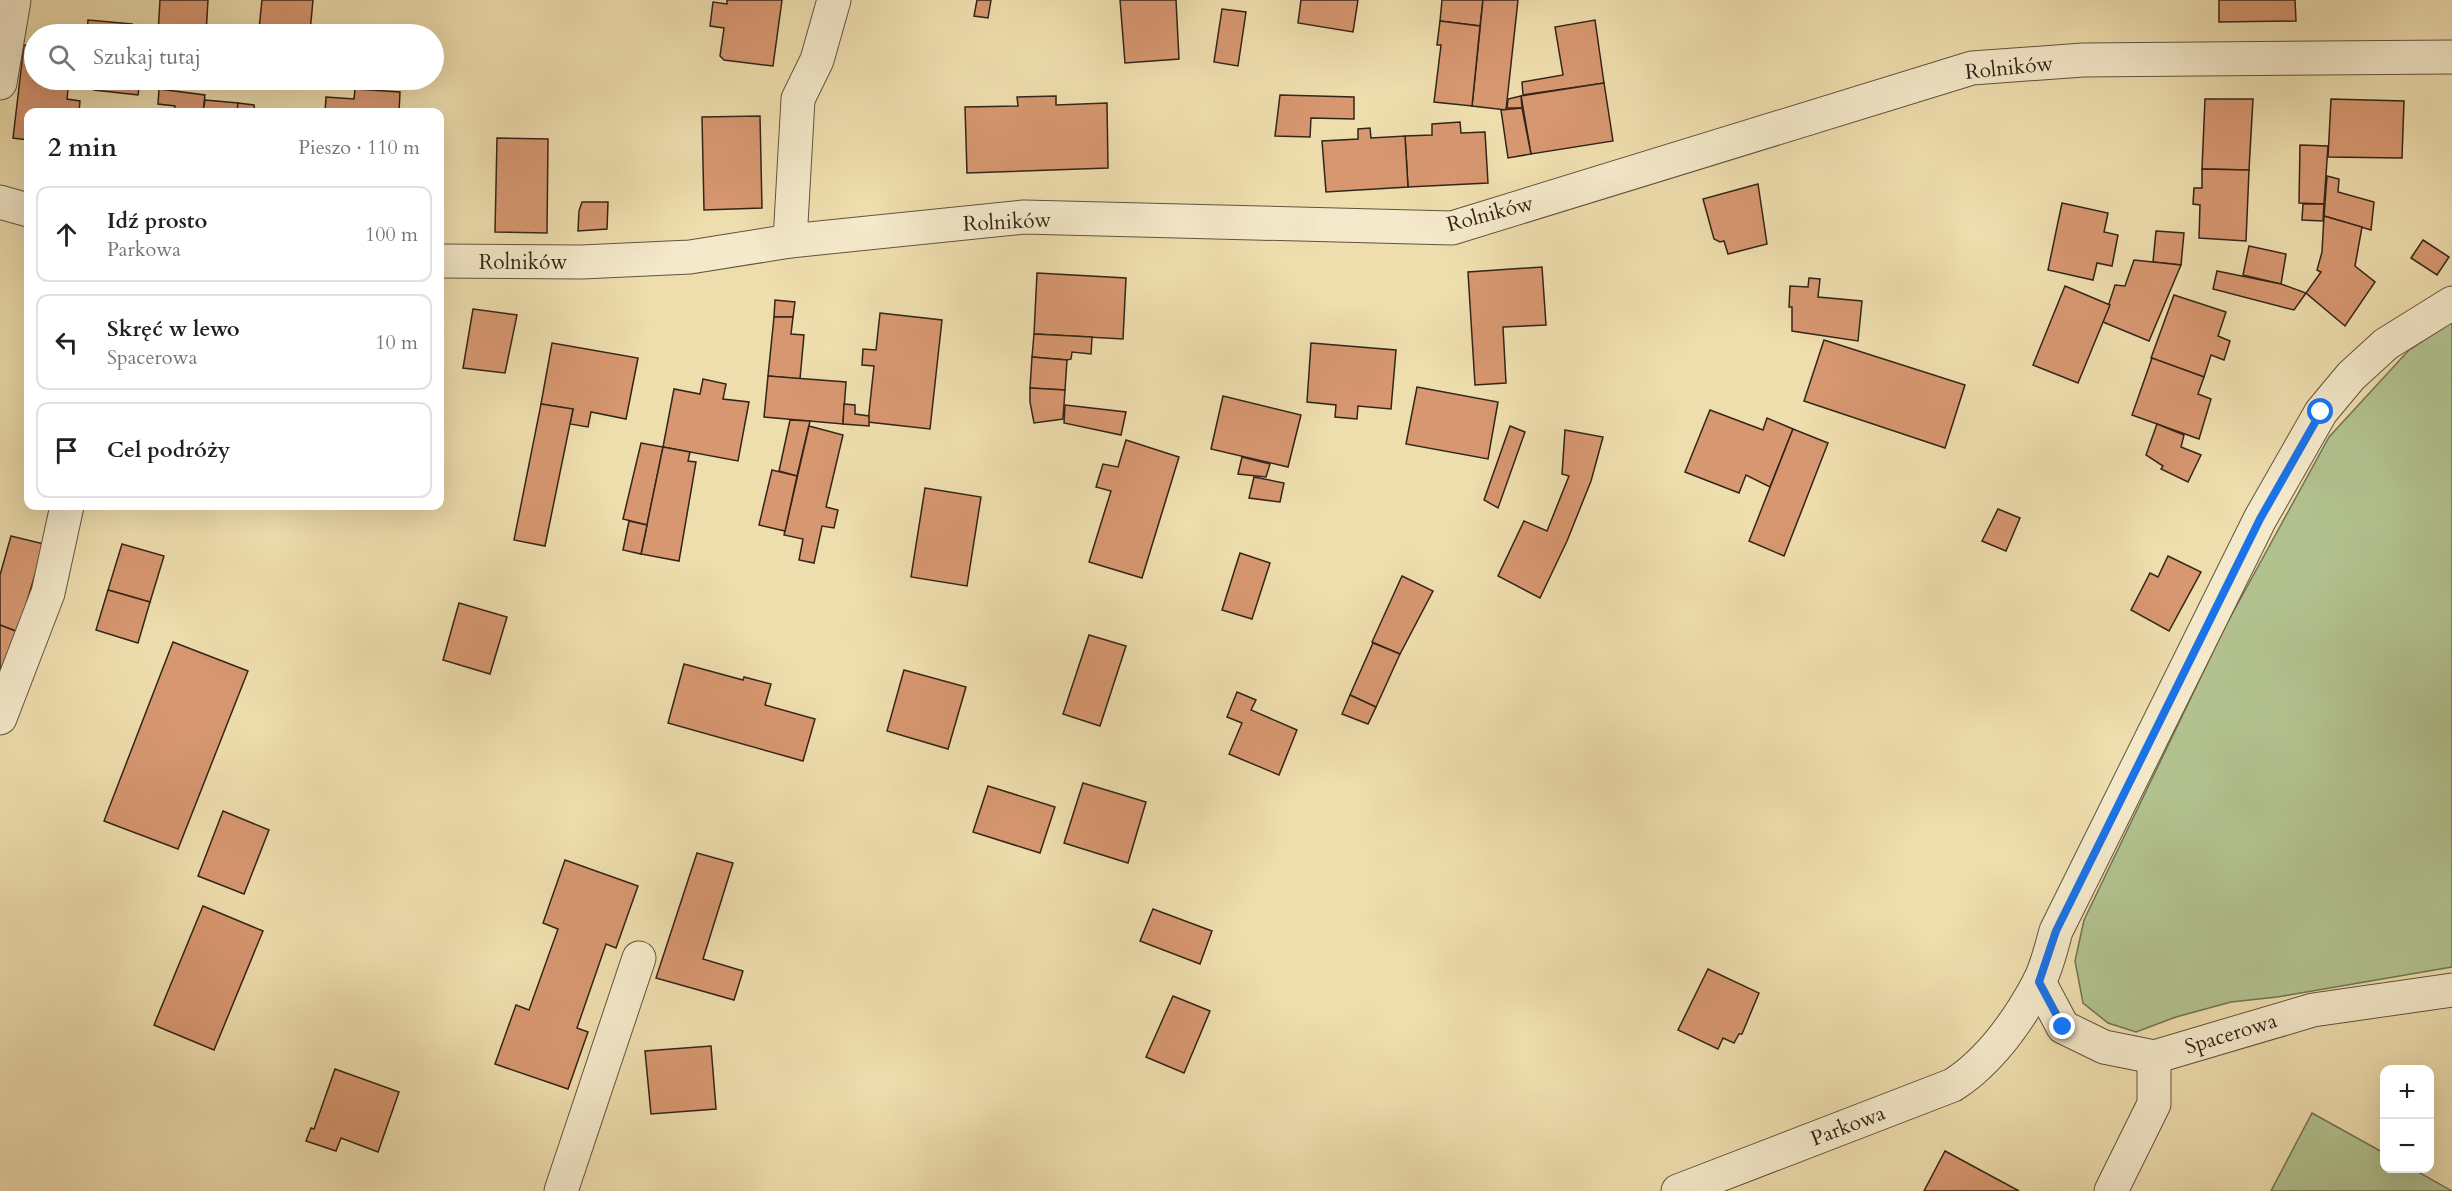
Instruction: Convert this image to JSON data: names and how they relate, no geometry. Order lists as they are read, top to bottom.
{
  "streets": {
    "street": ["Rolników", "Spacerowa", "Parkowa"]
  },
  "crossings": [
    ["Spacerowa", "Parkowa"]
  ],
  "page": {
    "search": "Szukaj tutaj",
    "heading": ["2 min", "Pieszo · 110 m"],
    "list": [
      ["Idź prosto", "Parkowa", "100 m"],
      ["Skręć w lewo", "Spacerowa", "10 m"],
      "Cel podróży"
    ],
    "map_buttons": ["+", "−"]
  }
}
